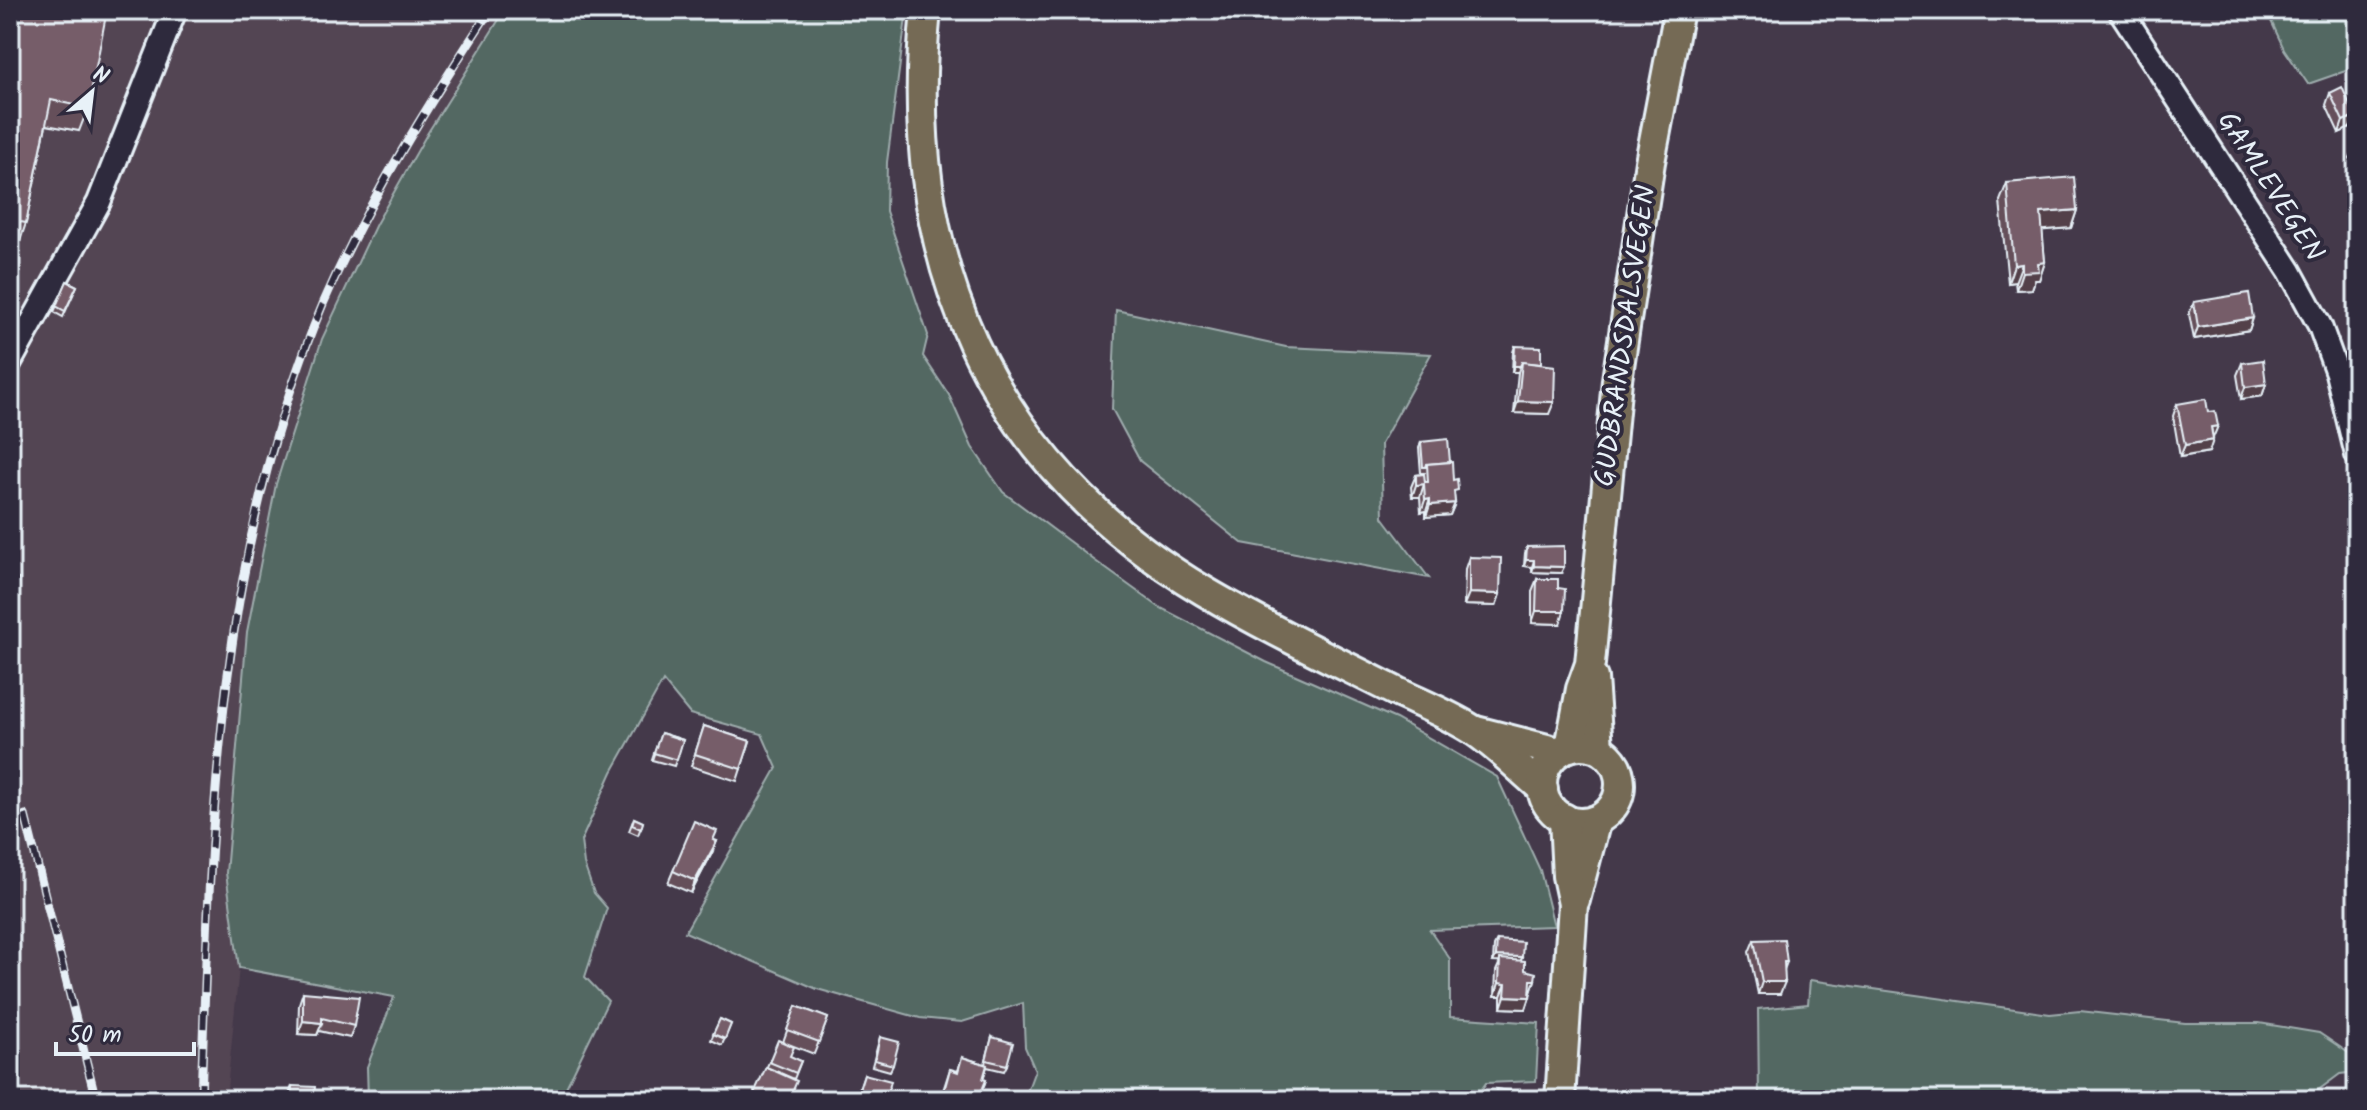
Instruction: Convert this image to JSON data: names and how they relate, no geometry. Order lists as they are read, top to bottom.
{
  "streets": {
    "main road": ["GUDBRANDSDALSVEGEN"],
    "street": ["GAMLEVEGEN"]
  },
  "scale_bar": "50 m",
  "north": "top right"
}
